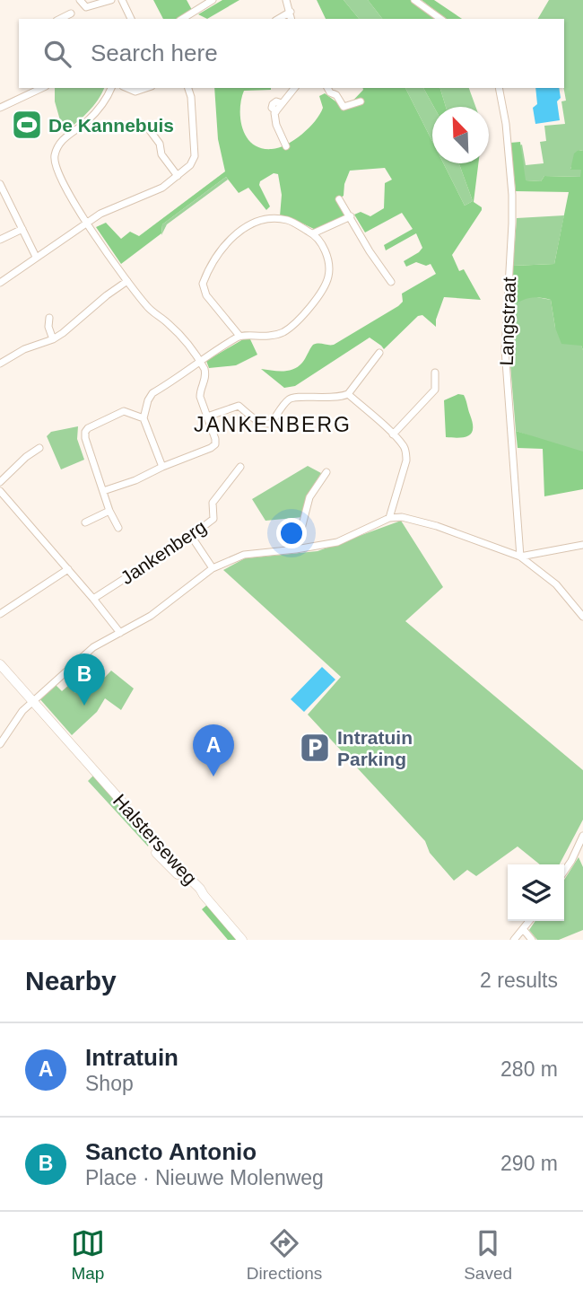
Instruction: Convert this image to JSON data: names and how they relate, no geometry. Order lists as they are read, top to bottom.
{
  "streets": {
    "main road": ["Halsterseweg"],
    "street": ["Langstraat", "Jankenberg"]
  },
  "districts": ["JANKENBERG"],
  "places": {
    "sports": ["De Kannebuis"],
    "parking": ["Intratuin Parking"]
  },
  "north": "top left",
  "page": {
    "search": "Search here",
    "pins": ["B", "A"],
    "heading": ["Nearby", "2 results"],
    "list": [
      {
        "mark": "A",
        "name": "Intratuin",
        "note": "Shop",
        "value": "280 m"
      },
      {
        "mark": "B",
        "name": "Sancto Antonio",
        "note": "Place · Nieuwe Molenweg",
        "value": "290 m"
      }
    ],
    "nav": ["Map", "Directions", "Saved"]
  }
}
